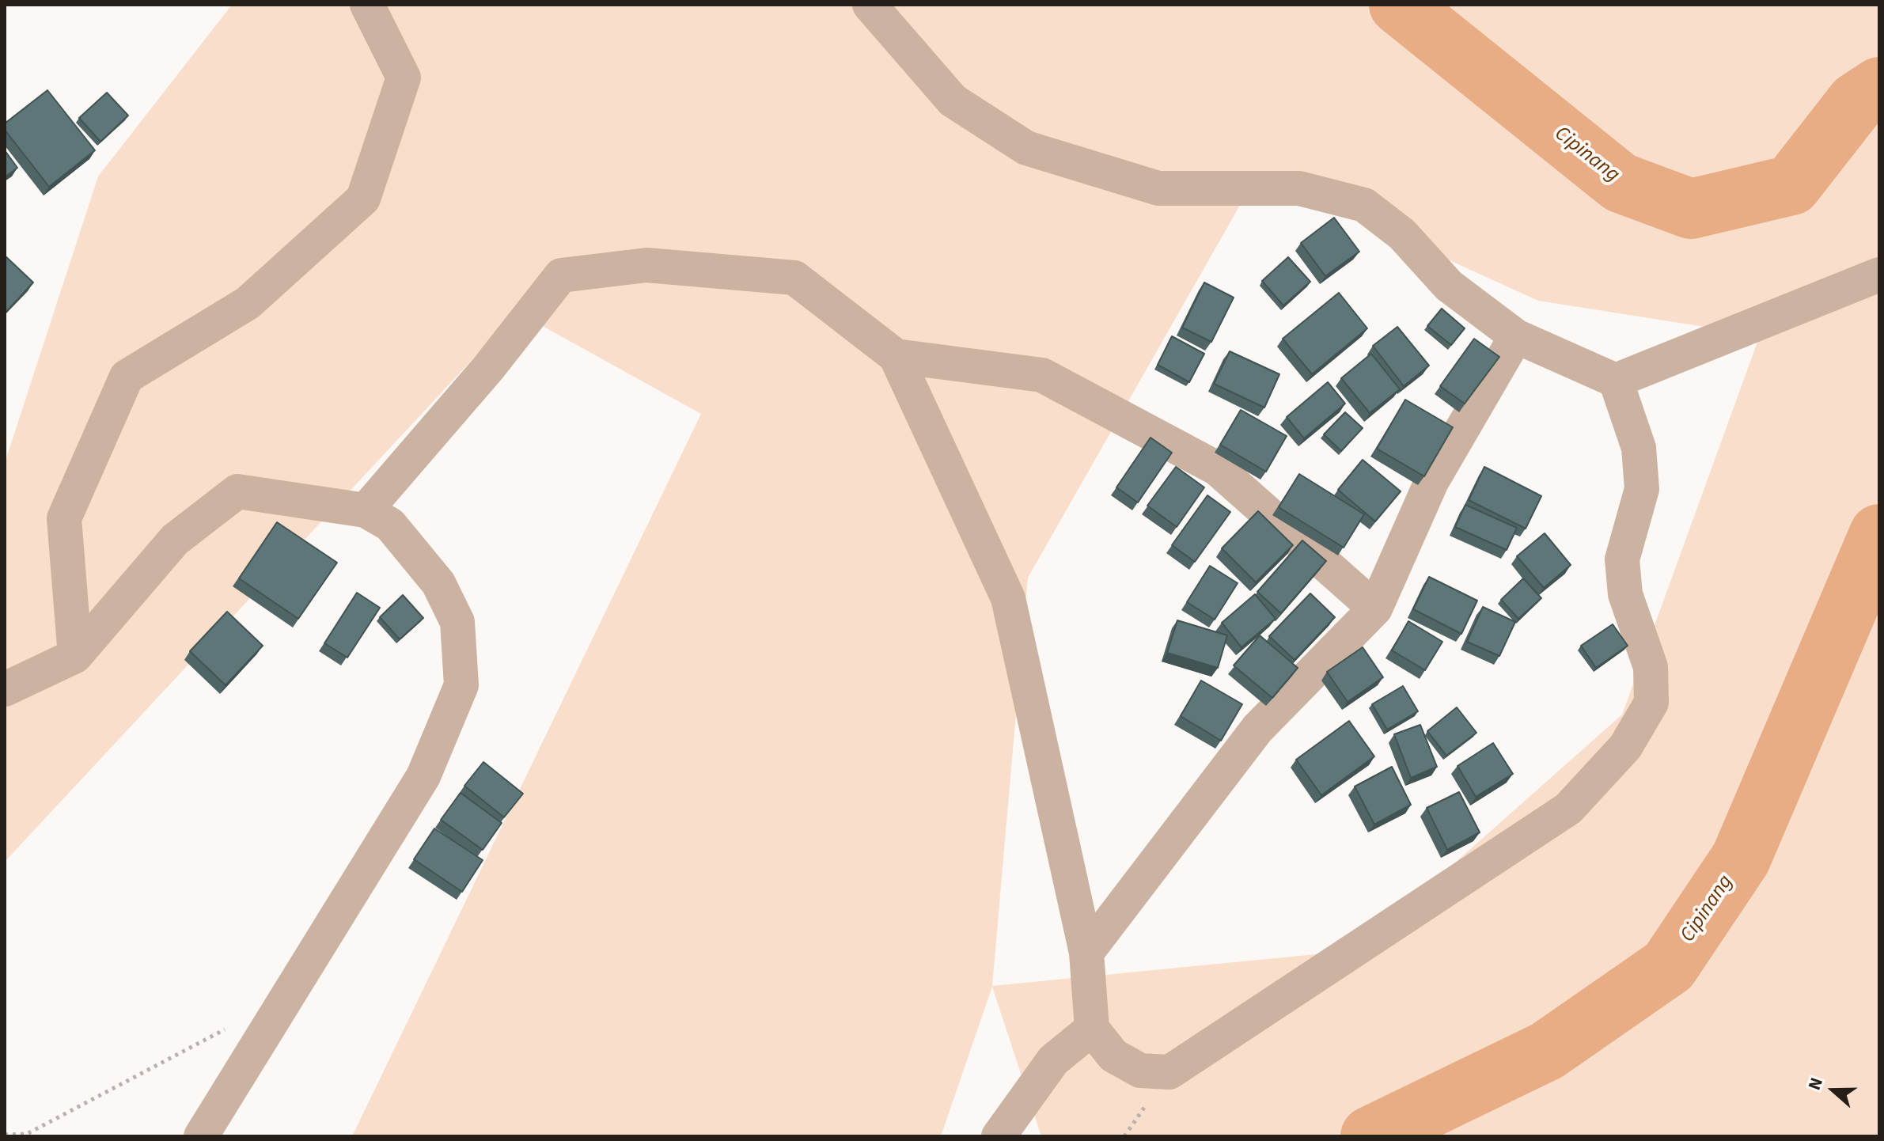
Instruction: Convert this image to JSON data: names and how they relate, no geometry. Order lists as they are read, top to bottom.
{
  "water": ["Cipinang"],
  "north": "left"
}
